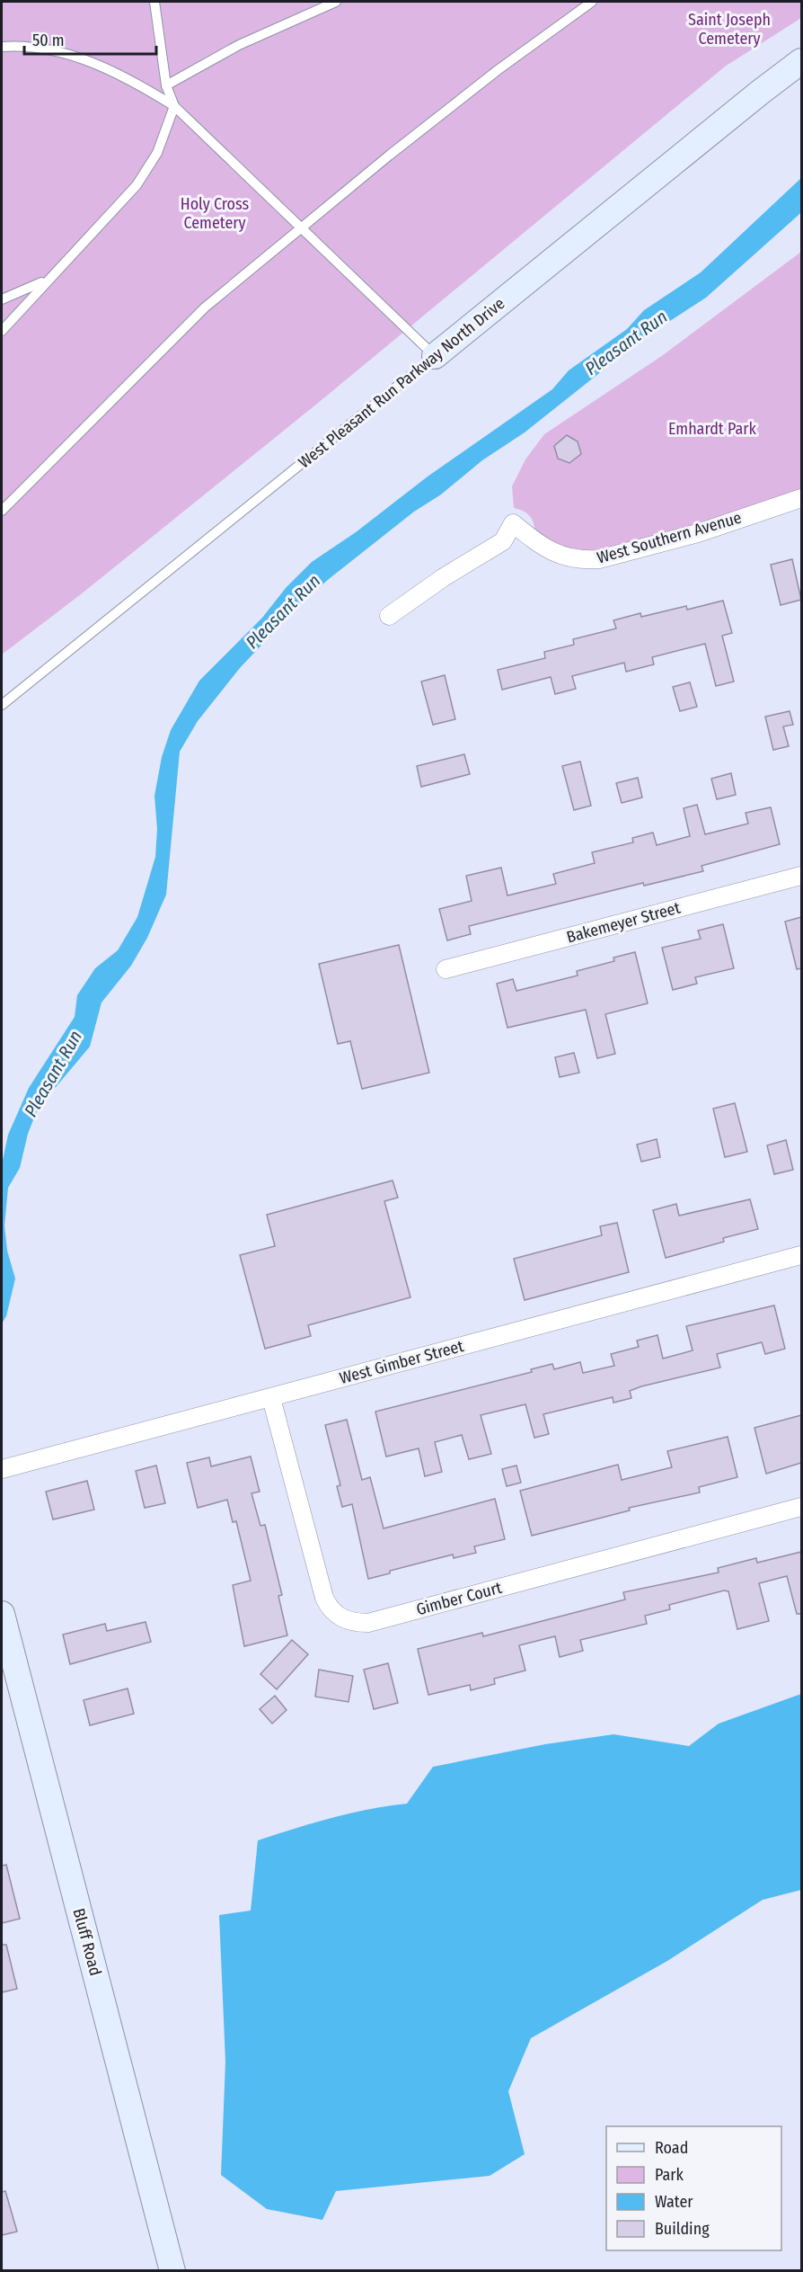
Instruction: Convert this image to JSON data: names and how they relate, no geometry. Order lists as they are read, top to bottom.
{
  "streets": {
    "main road": ["West Pleasant Run Parkway North Drive", "Bluff Road"],
    "street": [
      "West Southern Avenue",
      "Bakemeyer Street",
      "West Gimber Street",
      "Gimber Court"
    ]
  },
  "crossings": [
    ["West Gimber Street", "Gimber Court"]
  ],
  "water": ["Pleasant Run"],
  "parks": ["Saint Joseph Cemetery", "Holy Cross Cemetery", "Emhardt Park"],
  "legend": [
    "Road",
    "Park",
    "Water",
    "Building"
  ],
  "scale_bar": "50 m"
}
